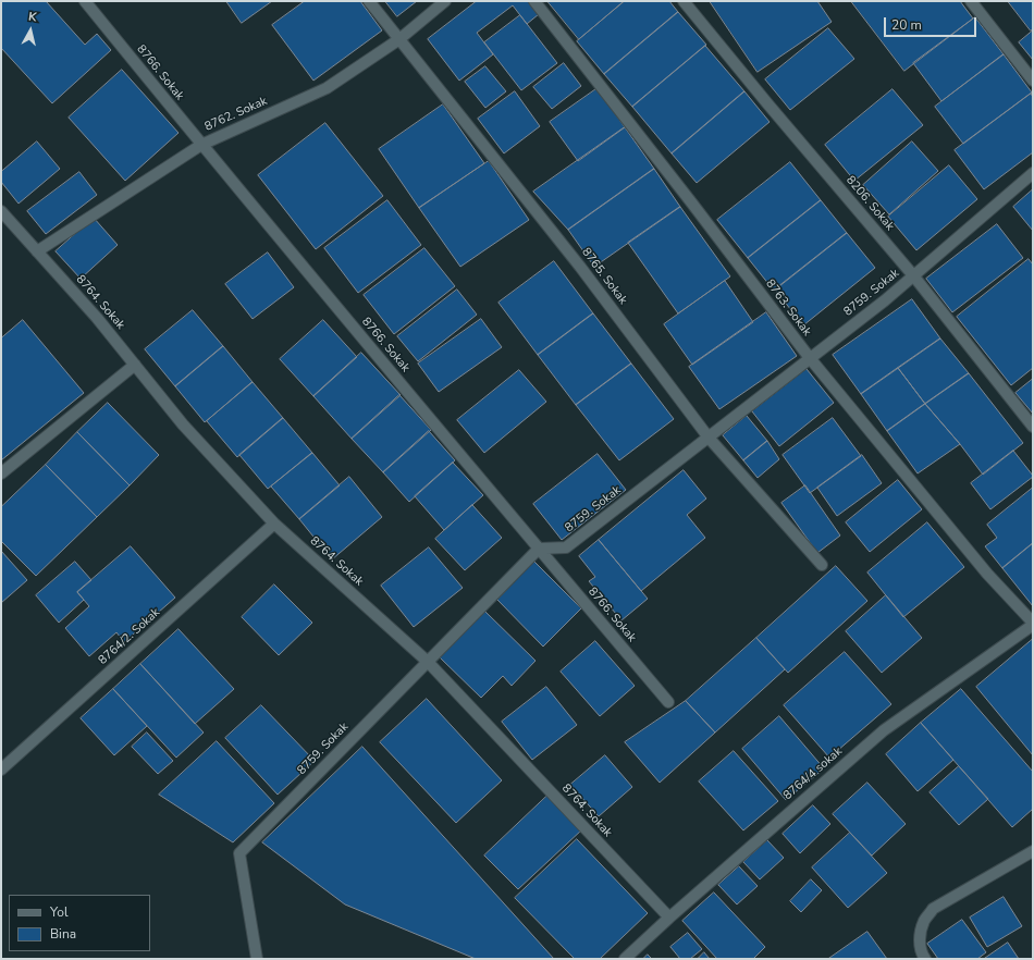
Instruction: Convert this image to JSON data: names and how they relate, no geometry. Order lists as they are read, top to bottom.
{
  "streets": {
    "street": [
      "8766. Sokak",
      "8762. Sokak",
      "8206. Sokak",
      "8765. Sokak",
      "8759. Sokak",
      "8764. Sokak",
      "8763. Sokak",
      "8764/2. Sokak",
      "8764/4 sokak"
    ]
  },
  "crossings": [
    ["8766. Sokak", "8762. Sokak"],
    ["8766. Sokak", "8759. Sokak"],
    ["8762. Sokak", "8765. Sokak"],
    ["8762. Sokak", "8764. Sokak"],
    ["8206. Sokak", "8759. Sokak"],
    ["8765. Sokak", "8759. Sokak"],
    ["8759. Sokak", "8764. Sokak"],
    ["8759. Sokak", "8763. Sokak"],
    ["8764. Sokak", "8764/2. Sokak"],
    ["8764. Sokak", "8764/4 sokak"],
    ["8763. Sokak", "8764/4 sokak"]
  ],
  "legend": ["Yol", "Bina"],
  "scale_bar": "20 m",
  "north": "top"
}
